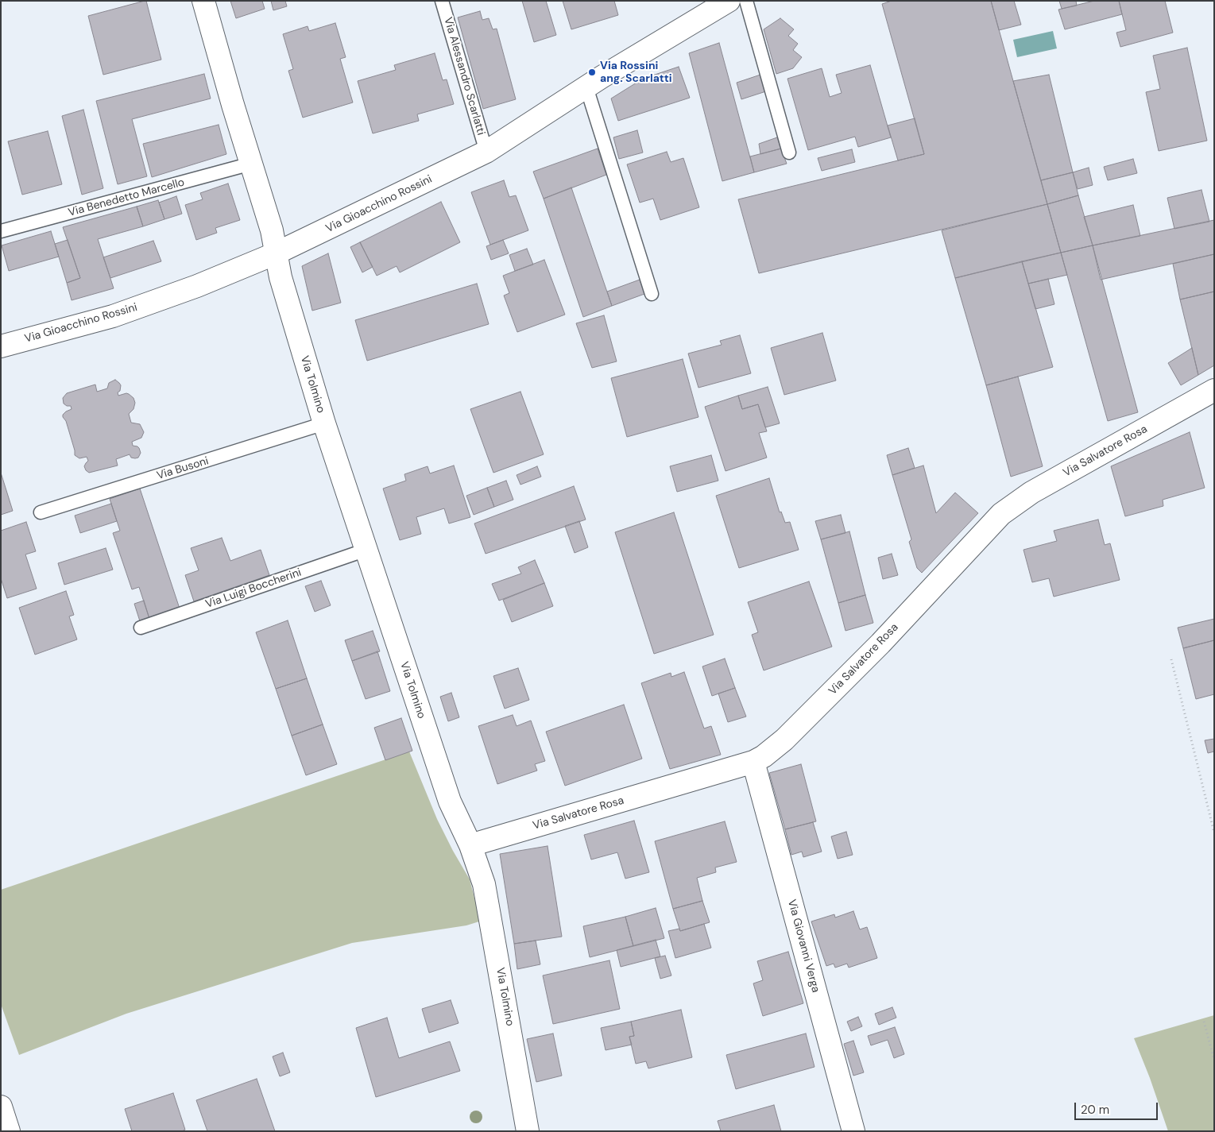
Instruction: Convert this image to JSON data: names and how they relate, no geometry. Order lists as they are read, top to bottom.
{
  "streets": {
    "street": [
      "Via Gioacchino Rossini",
      "Via Tolmino",
      "Via Salvatore Rosa",
      "Via Giovanni Verga"
    ],
    "lane": [
      "Via Alessandro Scarlatti",
      "Via Benedetto Marcello",
      "Via Busoni",
      "Via Luigi Boccherini"
    ]
  },
  "crossings": [
    ["Via Alessandro Scarlatti", "Via Gioacchino Rossini"],
    ["Via Gioacchino Rossini", "Via Tolmino"],
    ["Via Tolmino", "Via Salvatore Rosa"],
    ["Via Tolmino", "Via Busoni"],
    ["Via Tolmino", "Via Luigi Boccherini"],
    ["Via Salvatore Rosa", "Via Giovanni Verga"]
  ],
  "places": ["Via Rossini ang. Scarlatti"],
  "scale_bar": "20 m"
}
